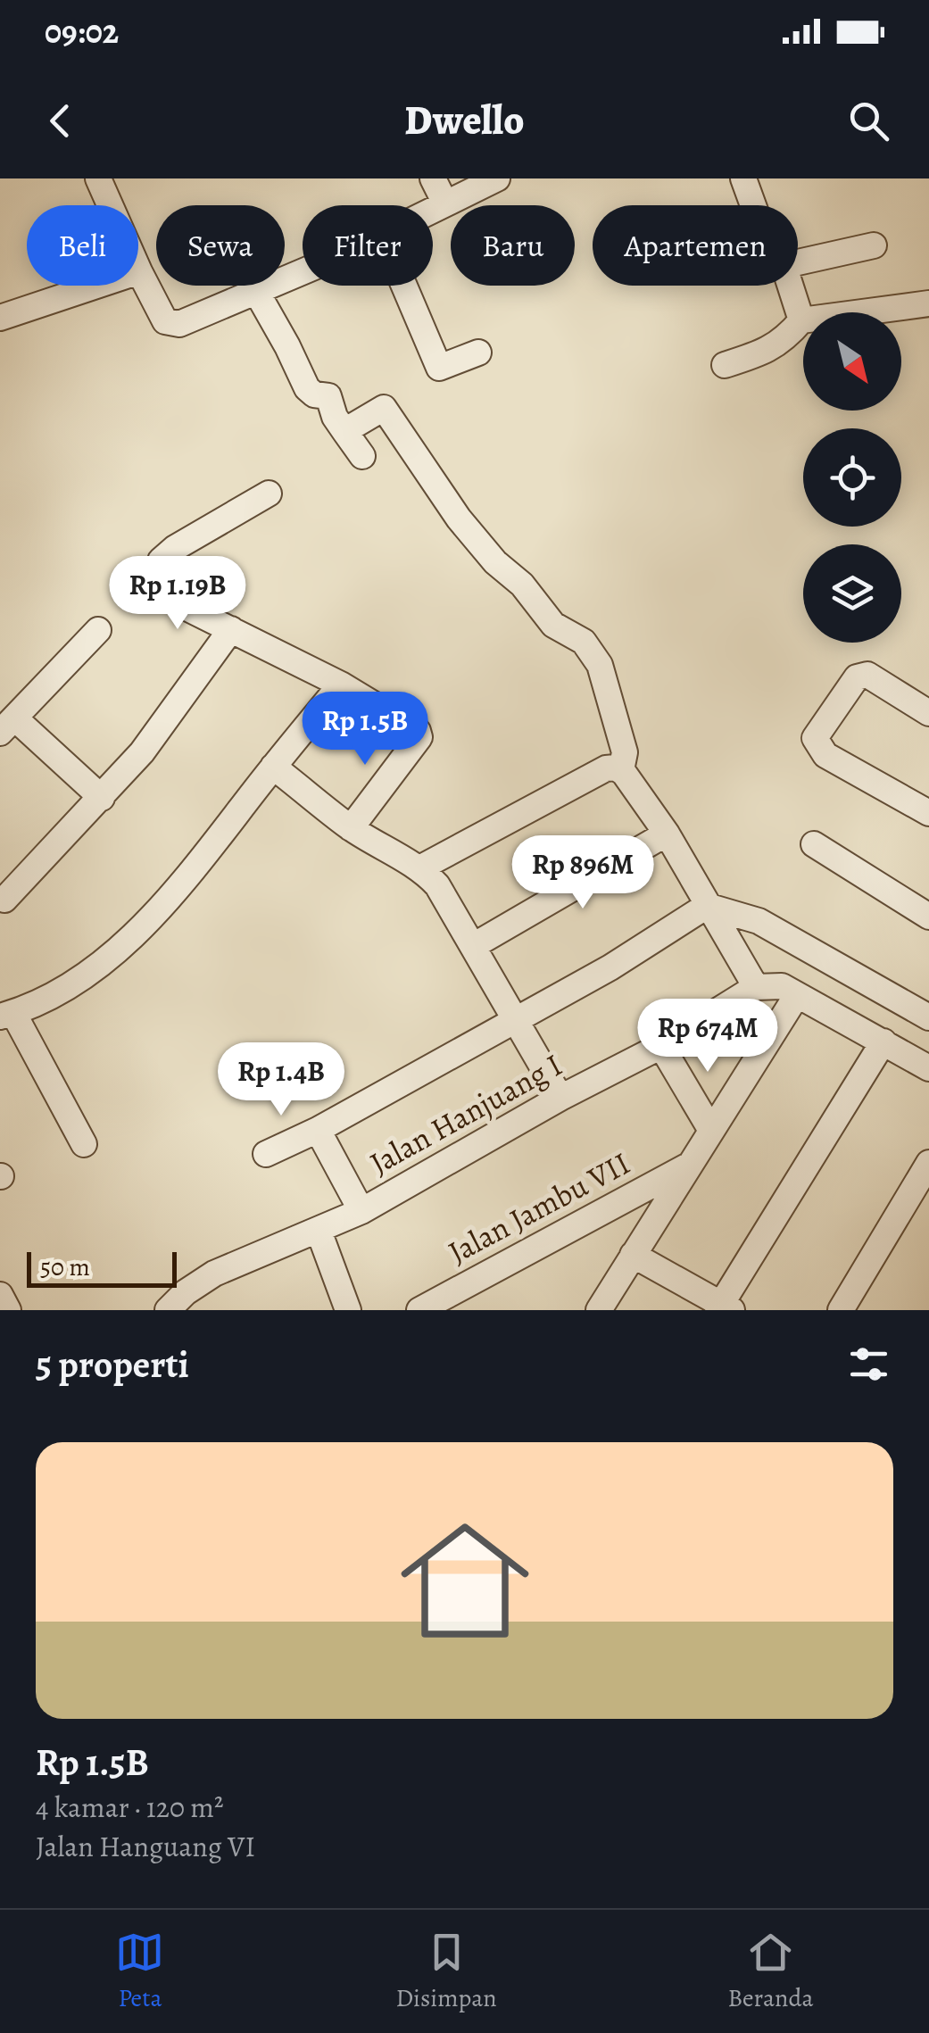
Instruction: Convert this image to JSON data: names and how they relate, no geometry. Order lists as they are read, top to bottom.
{
  "streets": {
    "street": ["Jalan Hanjuang I", "Jalan Jambu VII"]
  },
  "scale_bar": "50 m",
  "north": "bottom right",
  "page": {
    "status": "09:02",
    "header": "Dwello",
    "chip": [
      "Beli",
      "Sewa",
      "Filter",
      "Baru",
      "Apartemen"
    ],
    "price": [
      "Rp 1.19B",
      "Rp 1.5B",
      "Rp 896M",
      "Rp 674M",
      "Rp 1.4B"
    ],
    "scale": "50 m",
    "heading": "5 properti",
    "list": [
      {
        "name": "Rp 1.5B",
        "note": "4 kamar · 120 m² · Jalan Hanguang VI"
      }
    ],
    "tabs": ["Peta", "Disimpan", "Beranda"]
  }
}
